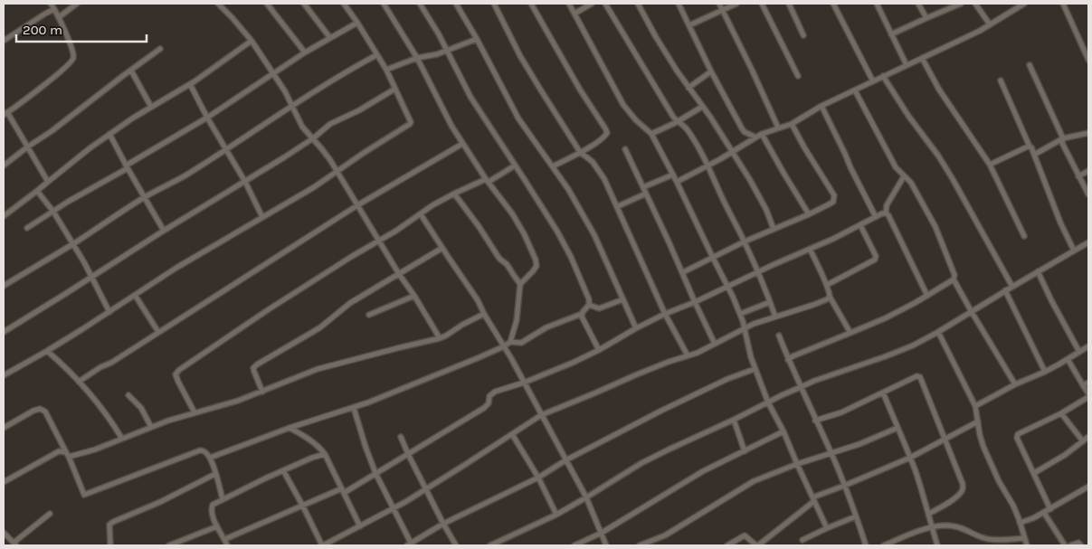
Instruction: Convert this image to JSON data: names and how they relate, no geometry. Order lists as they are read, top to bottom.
{
  "scale_bar": "200 m"
}
